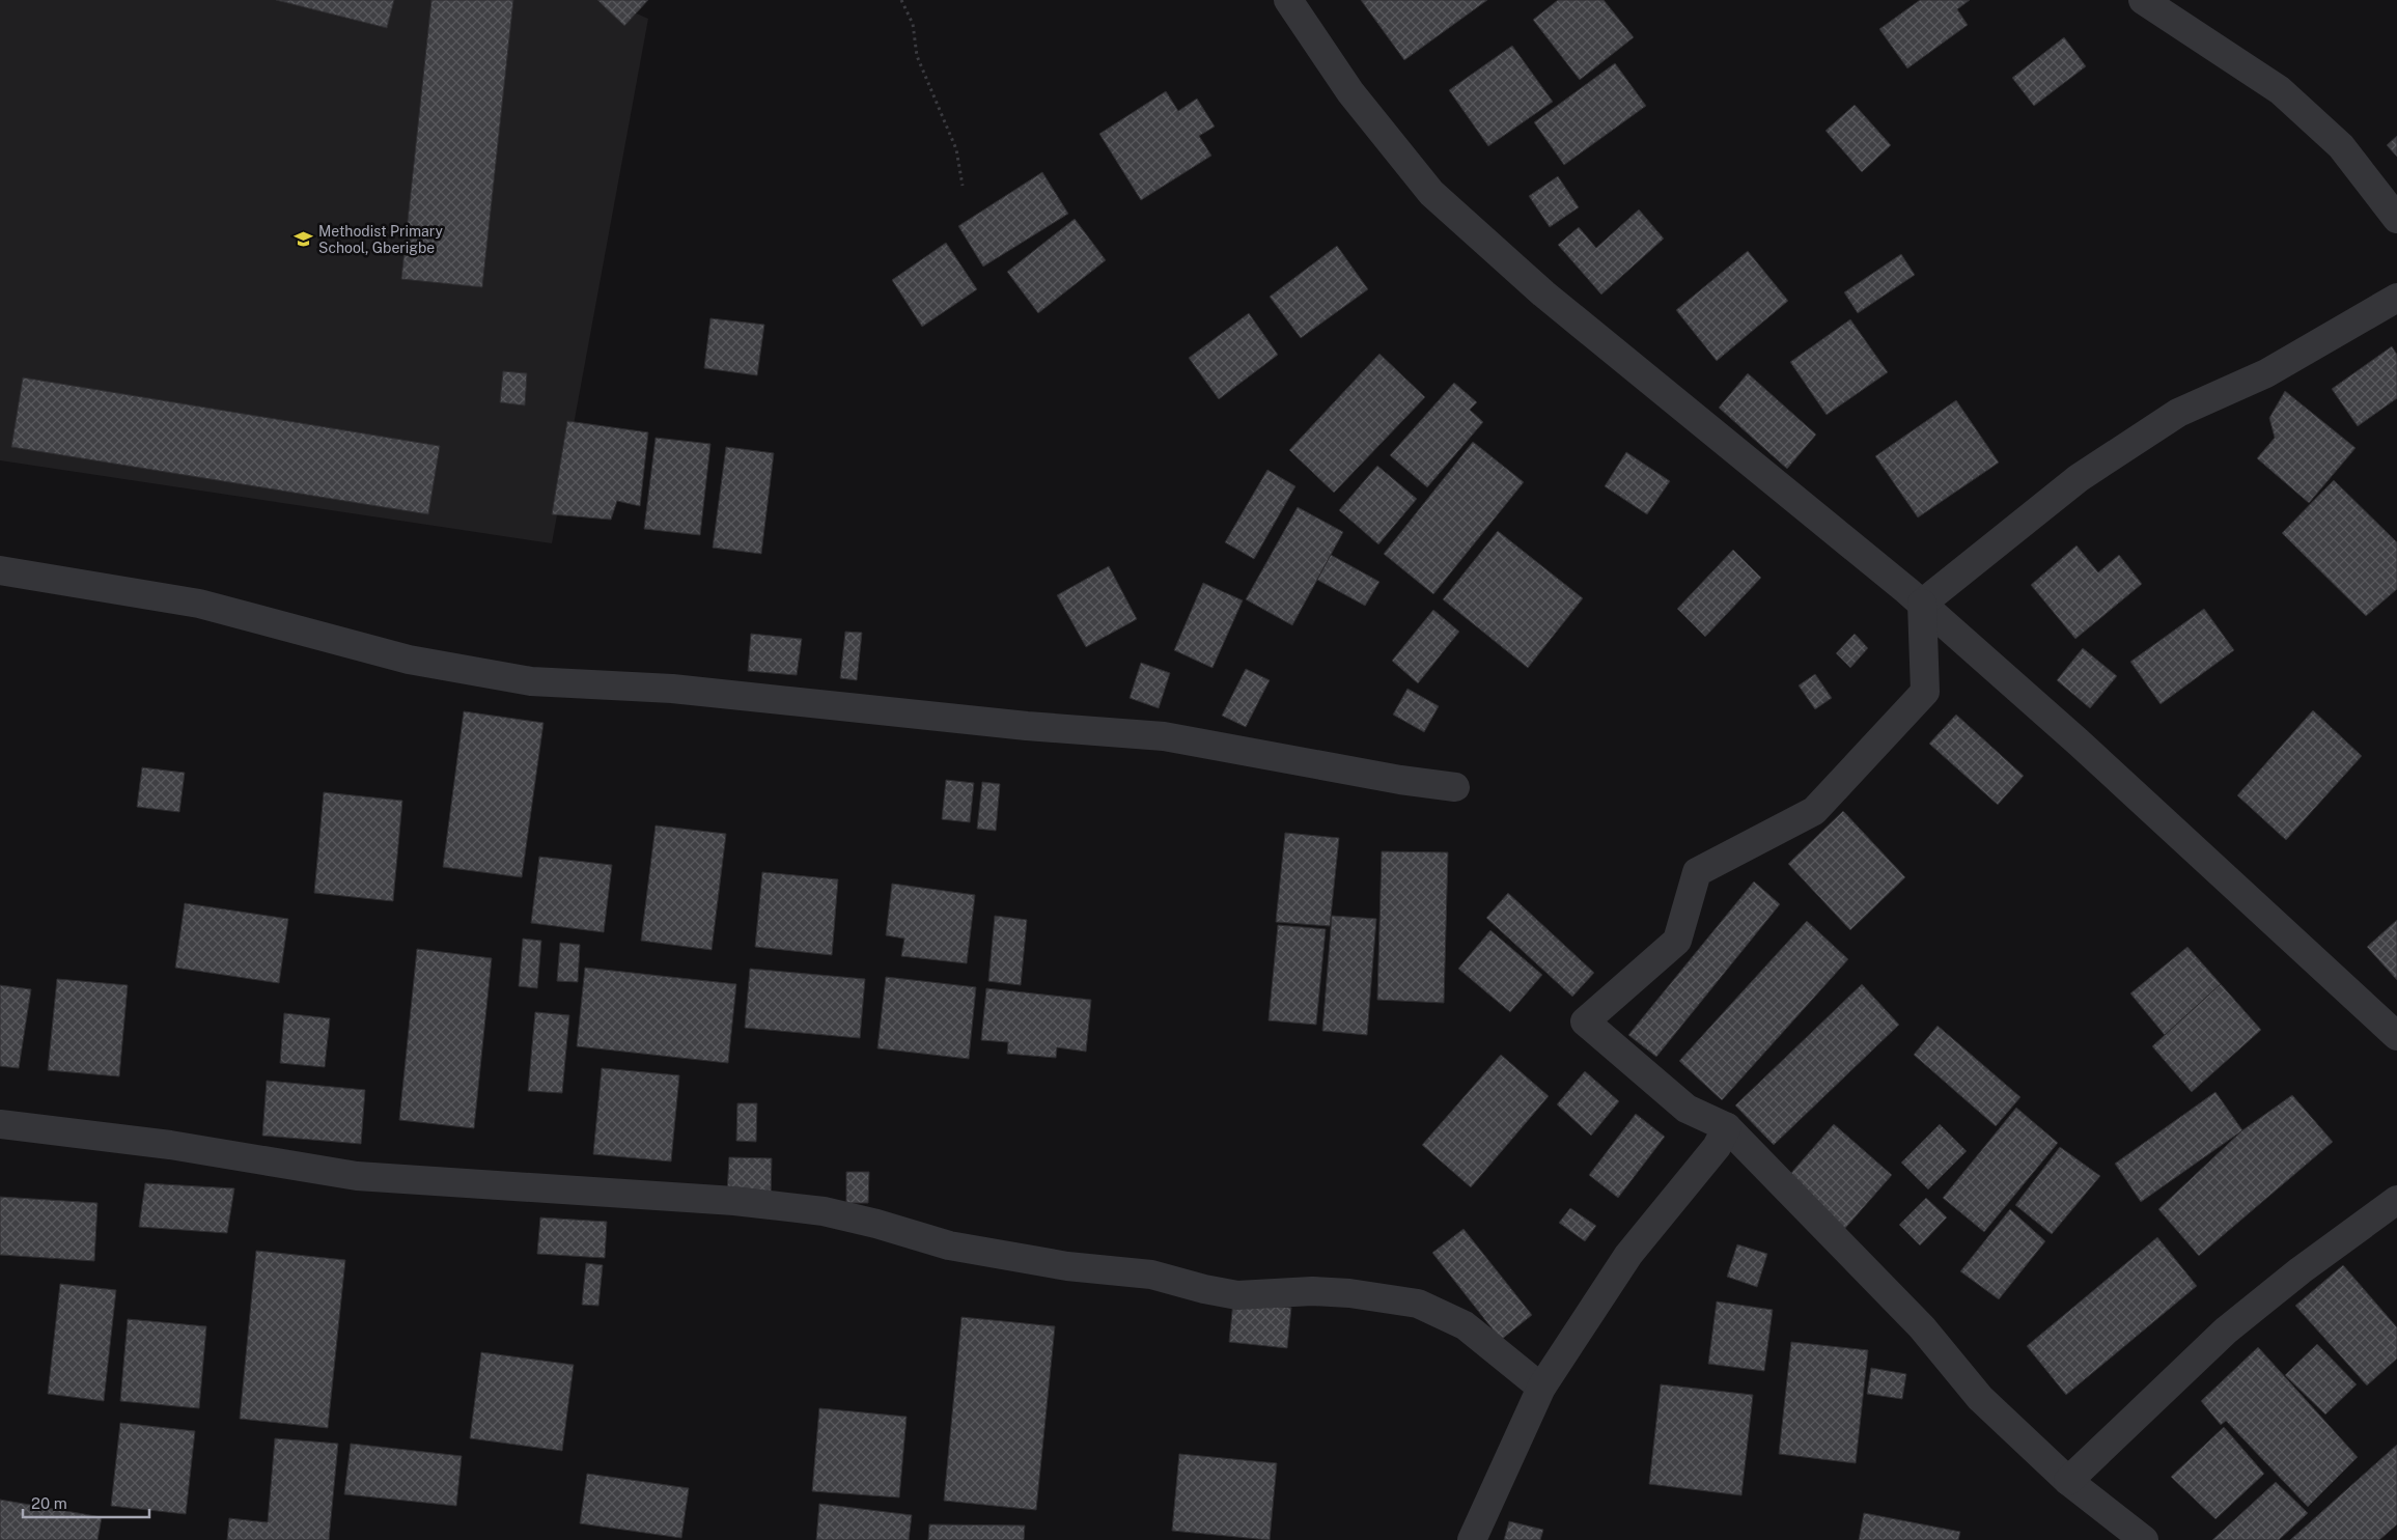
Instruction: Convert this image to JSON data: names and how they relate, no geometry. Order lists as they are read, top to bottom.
{
  "places": {
    "school or university": ["Methodist Primary School, Gberigbe"]
  },
  "scale_bar": "20 m"
}
